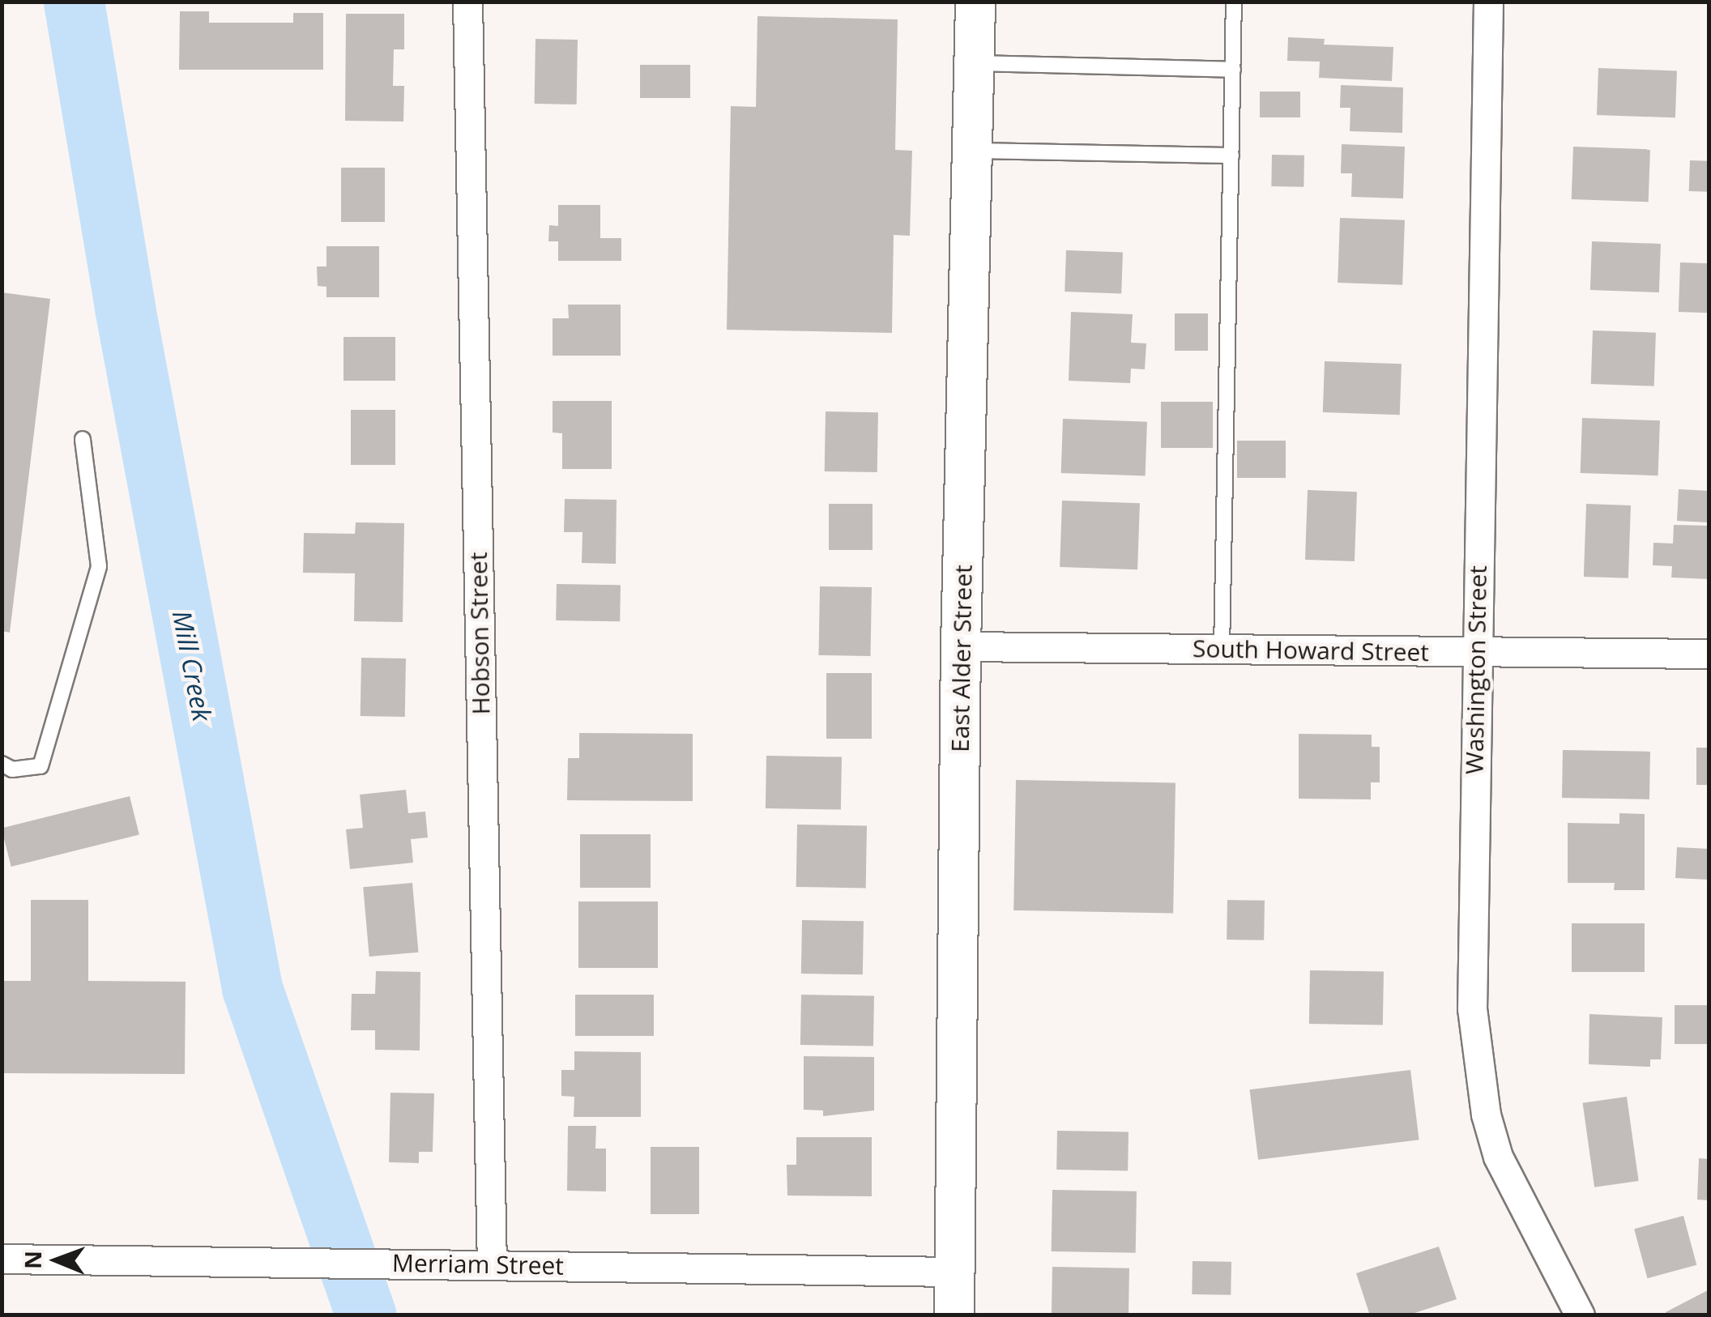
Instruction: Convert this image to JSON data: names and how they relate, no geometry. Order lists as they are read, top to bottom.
{
  "streets": {
    "main road": ["East Alder Street"],
    "street": [
      "Hobson Street",
      "South Howard Street",
      "Washington Street",
      "Merriam Street"
    ]
  },
  "crossings": [
    ["Hobson Street", "Merriam Street"],
    ["South Howard Street", "East Alder Street"],
    ["South Howard Street", "Washington Street"],
    ["East Alder Street", "Merriam Street"]
  ],
  "water": ["Mill Creek"],
  "north": "left"
}
